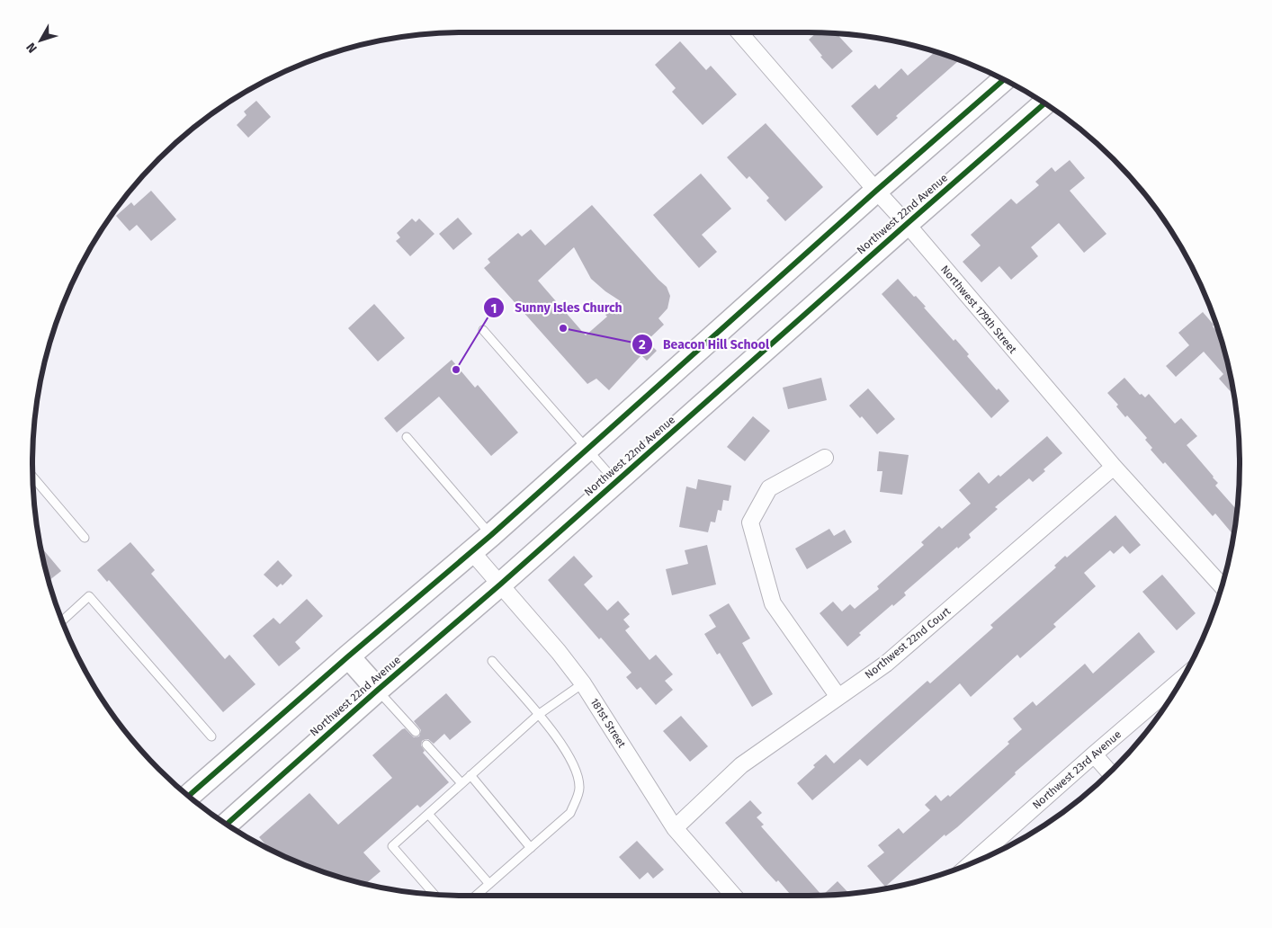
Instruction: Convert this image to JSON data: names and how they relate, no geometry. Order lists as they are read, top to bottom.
{
  "streets": {
    "main road": ["Northwest 22nd Avenue"],
    "street": [
      "Northwest 179th Street",
      "Northwest 22nd Court",
      "181st Street",
      "Northwest 23rd Avenue"
    ]
  },
  "crossings": [
    ["Northwest 22nd Avenue", "Northwest 179th Street"],
    ["Northwest 22nd Avenue", "181st Street"],
    ["Northwest 179th Street", "Northwest 22nd Court"],
    ["Northwest 22nd Court", "181st Street"]
  ],
  "places": ["Beacon Hill School", "Sunny Isles Church"],
  "north": "bottom left"
}
